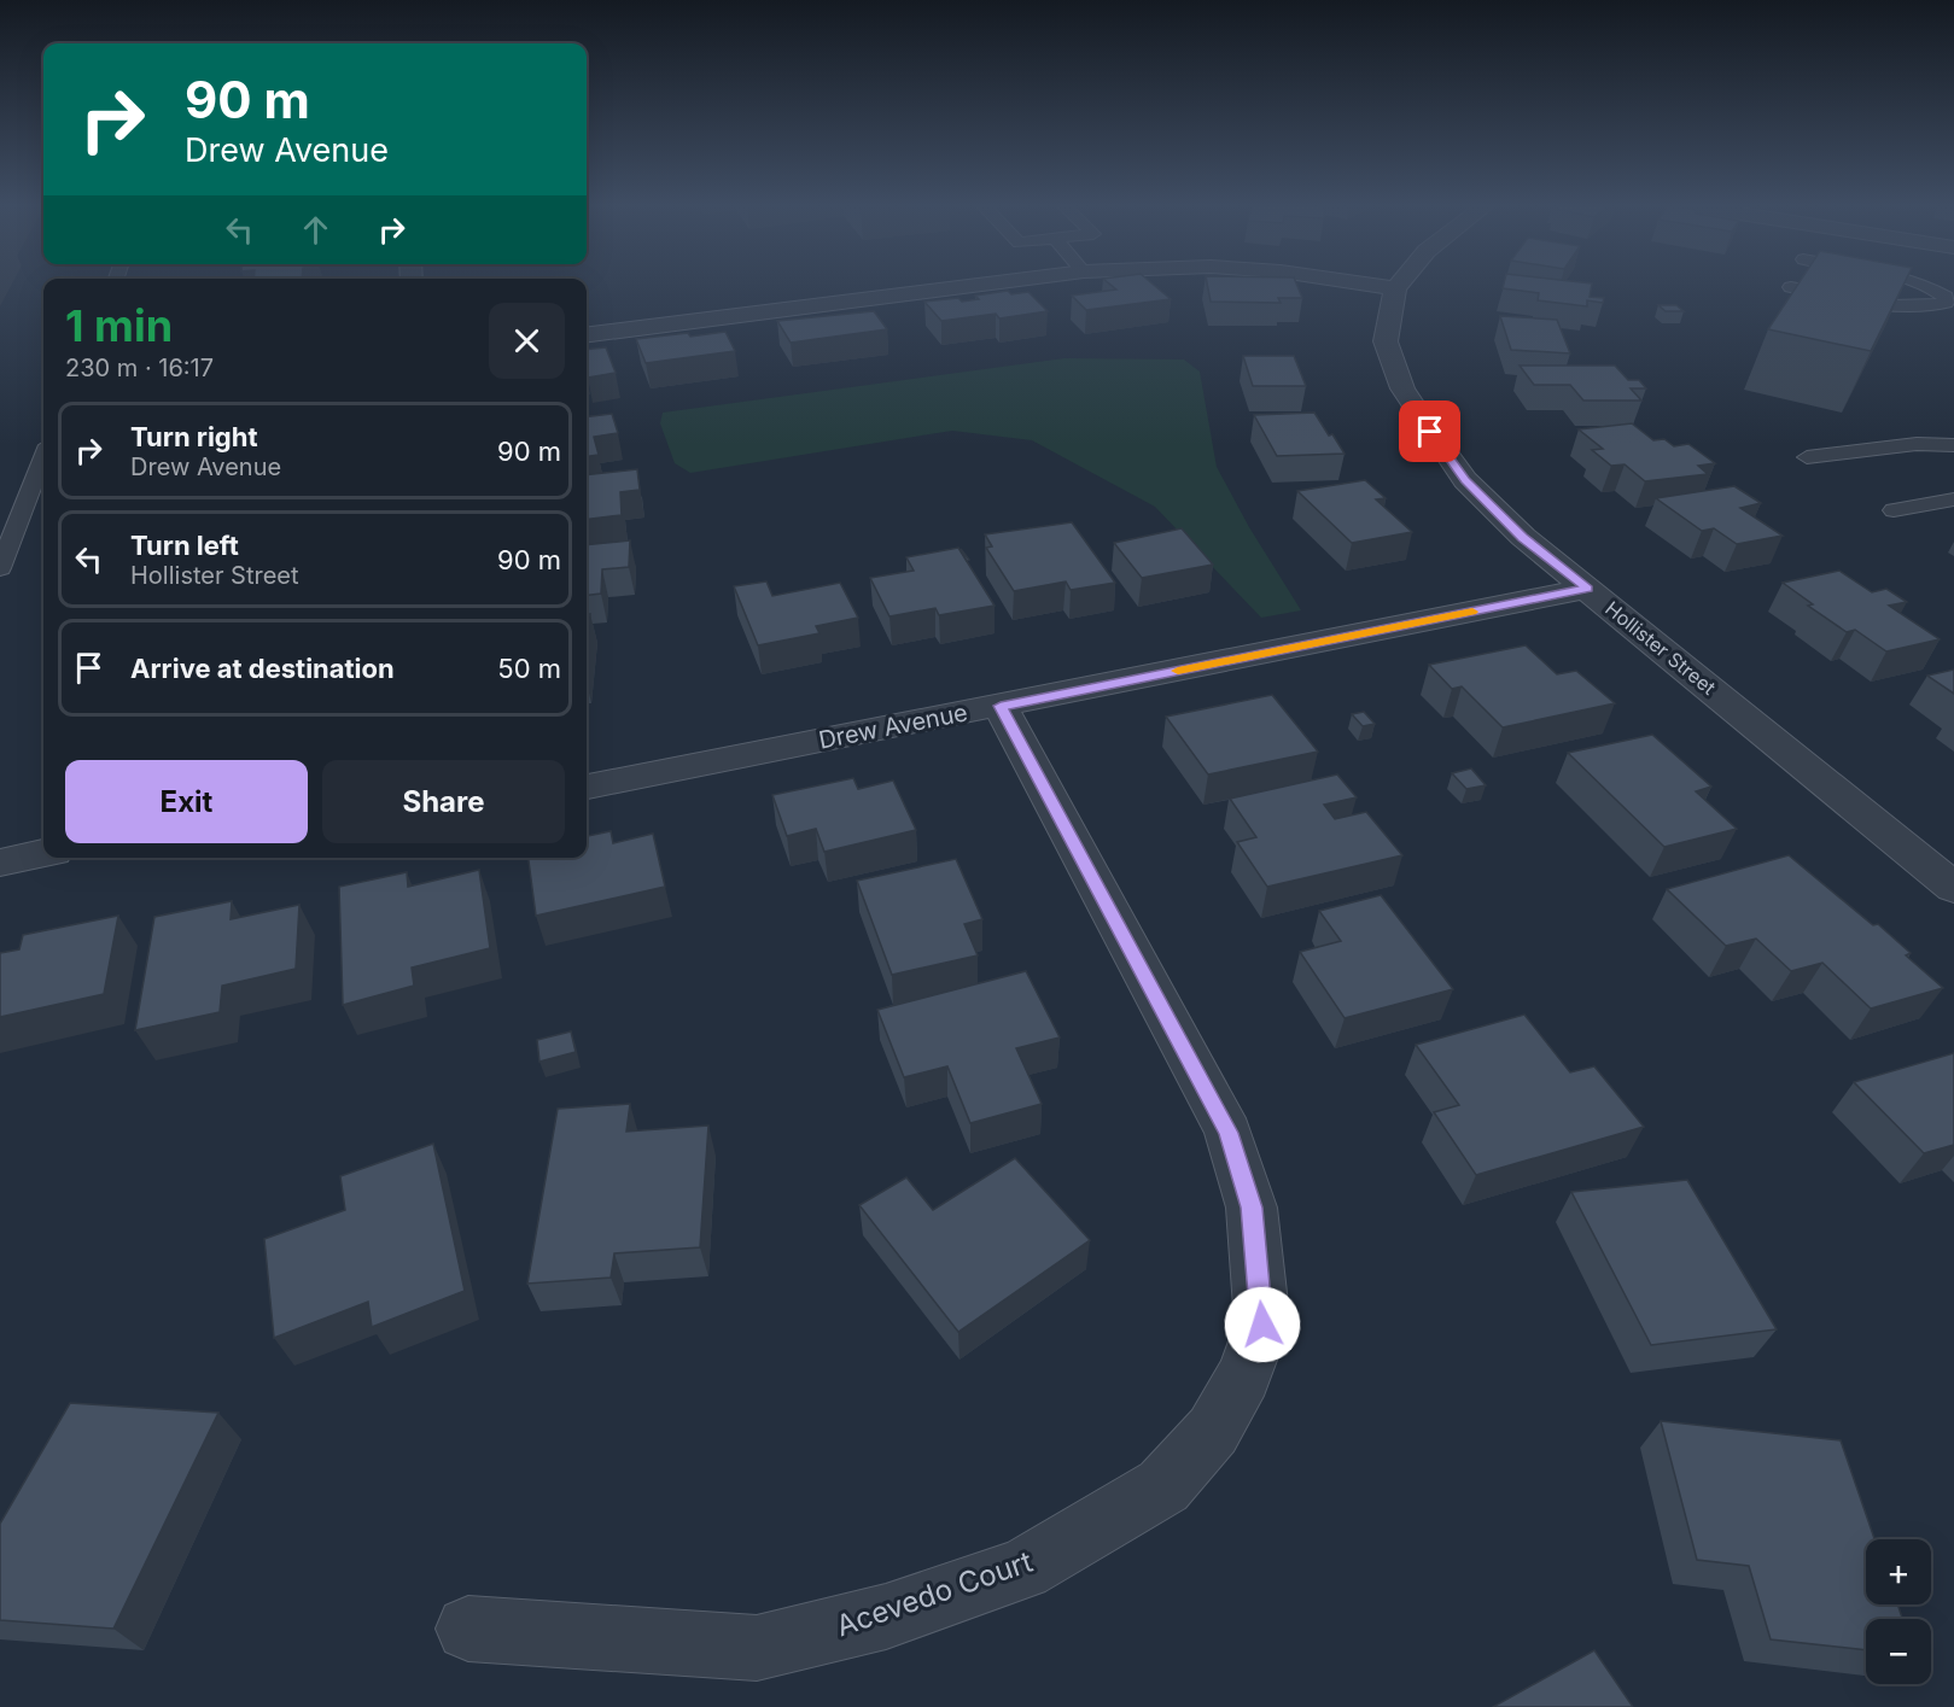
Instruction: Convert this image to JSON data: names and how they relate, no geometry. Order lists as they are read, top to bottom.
{
  "streets": {
    "street": ["Hollister Street", "Drew Avenue", "Acevedo Court"]
  },
  "crossings": [
    ["Hollister Street", "Drew Avenue"],
    ["Drew Avenue", "Acevedo Court"]
  ],
  "page": {
    "turn": ["90 m", "Drew Avenue"],
    "heading": ["1 min", "230 m · 16:17"],
    "list": [
      {
        "name": "Turn right",
        "note": "Drew Avenue",
        "value": "90 m"
      },
      {
        "name": "Turn left",
        "note": "Hollister Street",
        "value": "90 m"
      },
      {
        "name": "Arrive at destination",
        "value": "50 m"
      }
    ],
    "buttons": ["Exit", "Share"],
    "map_buttons": ["+", "−"]
  }
}
